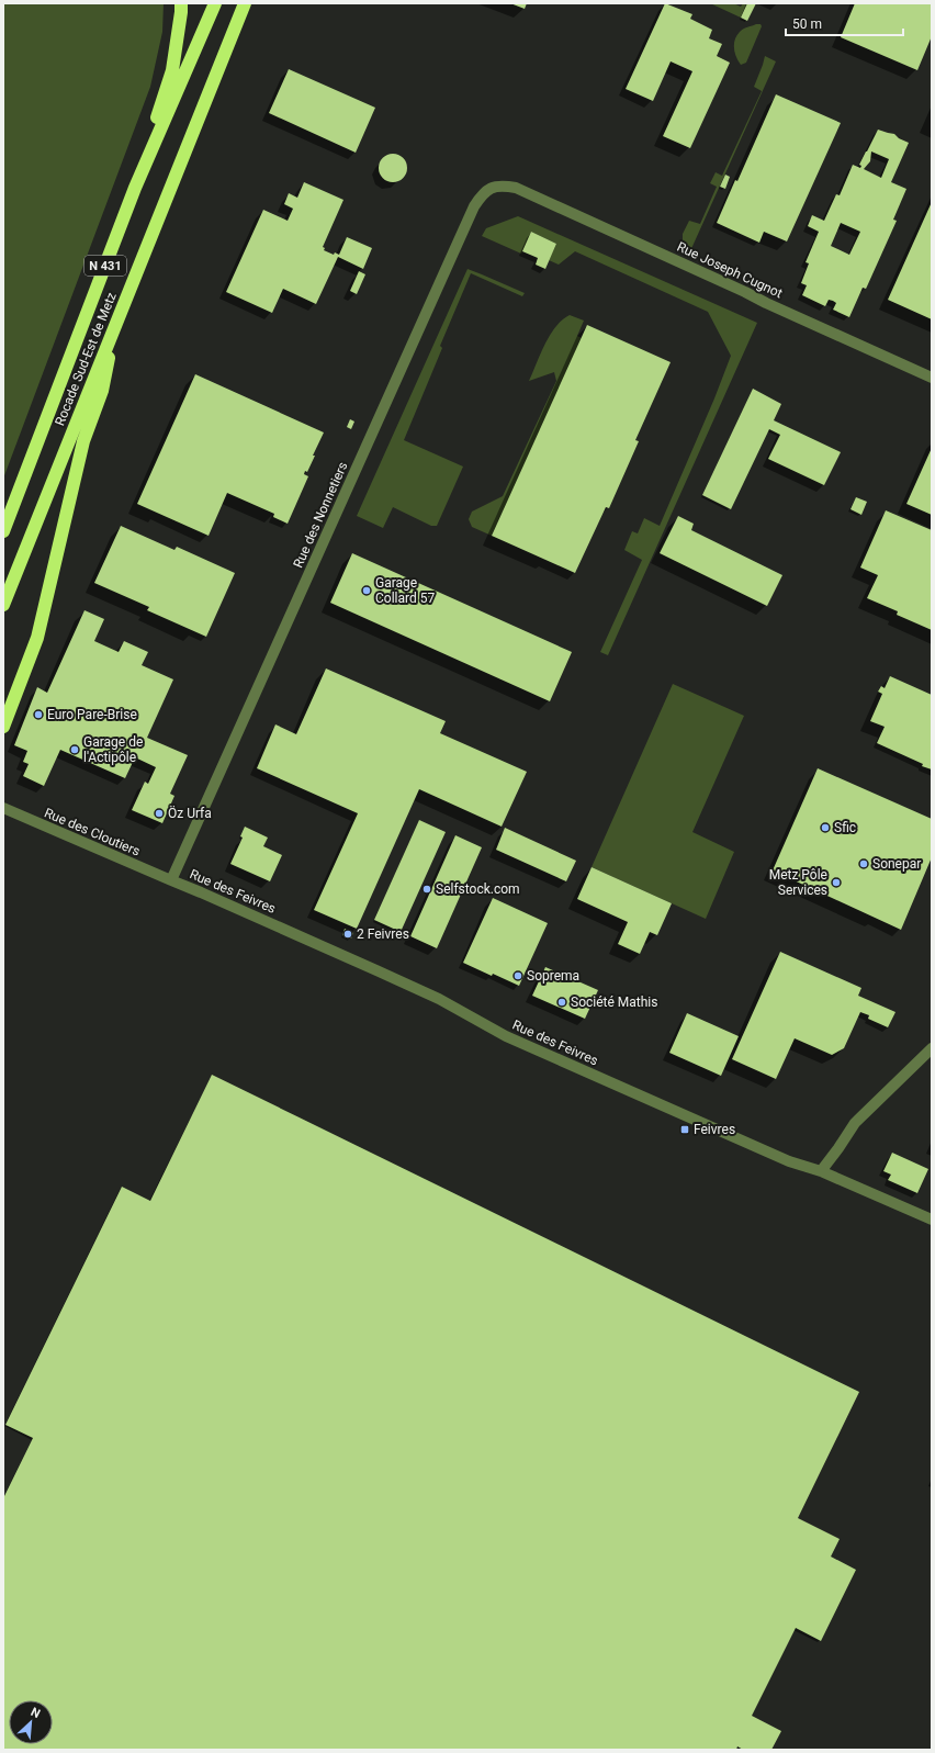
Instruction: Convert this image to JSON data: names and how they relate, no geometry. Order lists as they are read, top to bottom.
{
  "streets": {
    "highway": ["N 431", "Rocade Sud-Est de Metz"],
    "street": [
      "Rue Joseph Cugnot",
      "Rue des Nonnetiers",
      "Rue des Cloutiers",
      "Rue des Feivres"
    ]
  },
  "crossings": [
    ["Rue Joseph Cugnot", "Rue des Nonnetiers"],
    ["Rue des Nonnetiers", "Rue des Cloutiers"],
    ["Rue des Nonnetiers", "Rue des Feivres"],
    ["Rue des Cloutiers", "Rue des Feivres"]
  ],
  "places": {
    "other": [
      "Garage Collard 57",
      "Euro Pare-Brise",
      "Garage de l'Actipôle",
      "Öz Urfa",
      "Sfic",
      "Sonepar",
      "Metz Pôle Services",
      "Selfstock.com",
      "2 Feivres",
      "Soprema",
      "Société Mathis"
    ],
    "transit": ["Feivres"]
  },
  "scale_bar": "50 m",
  "north": "top right"
}
